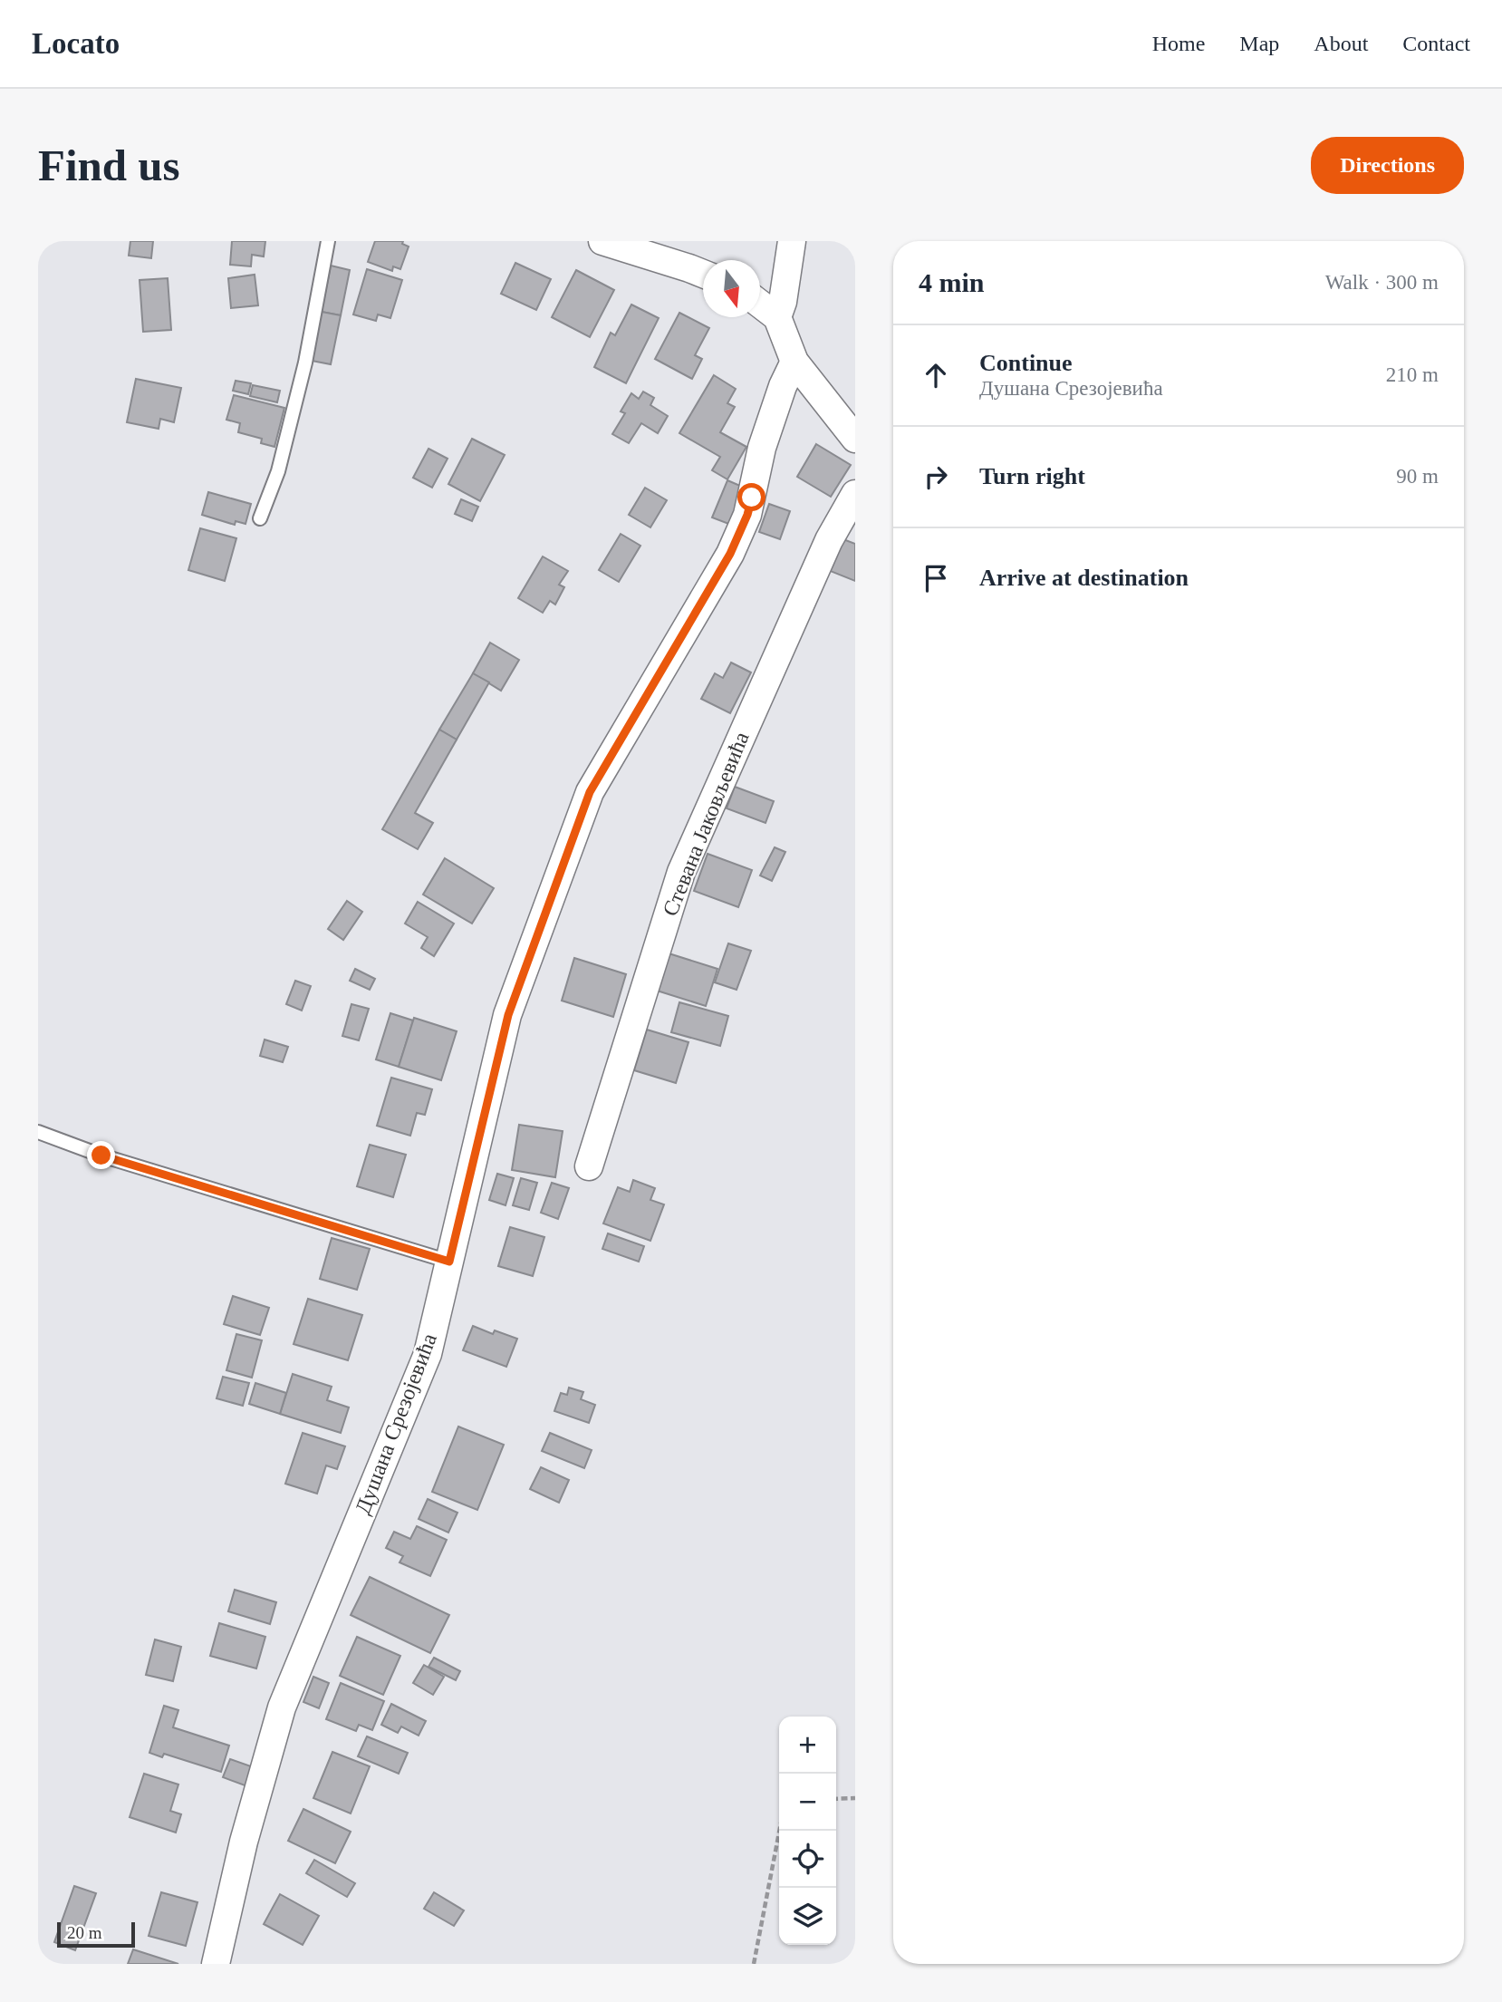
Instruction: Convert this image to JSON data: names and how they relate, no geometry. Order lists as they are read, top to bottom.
{
  "streets": {
    "street": ["Стевана Јаковљевића", "Душана Срезојевића"]
  },
  "scale_bar": "20 m",
  "north": "bottom",
  "page": {
    "header": "Locato",
    "nav": [
      "Home",
      "Map",
      "About",
      "Contact"
    ],
    "buttons": "Directions",
    "title": "Find us",
    "heading": ["4 min", "Walk · 300 m"],
    "list": [
      ["Continue", "Душана Срезојевића", "210 m"],
      ["Turn right", "90 m"],
      "Arrive at destination"
    ],
    "map_buttons": ["+", "−"],
    "scale": "20 m"
  }
}
